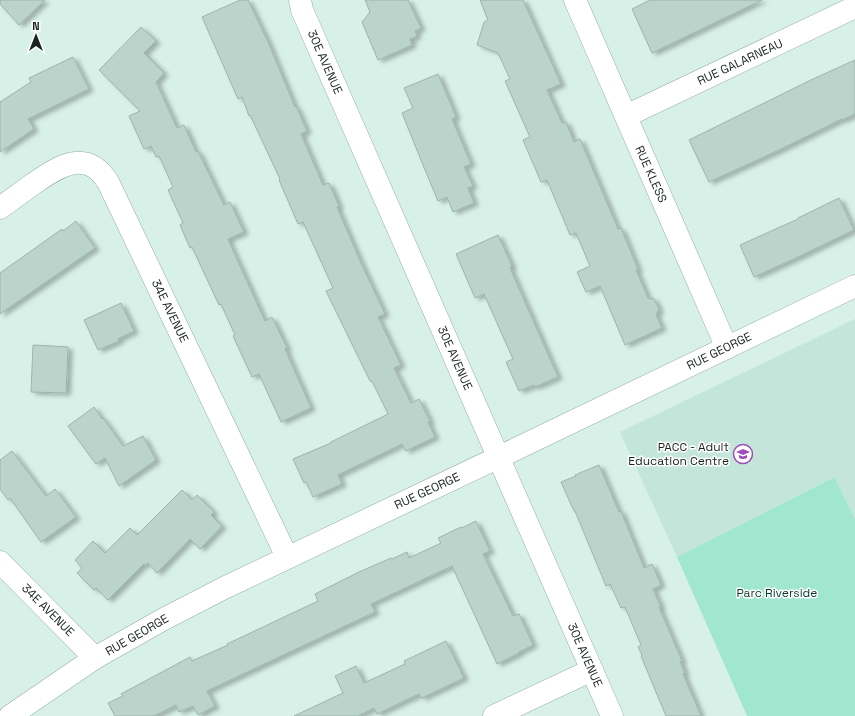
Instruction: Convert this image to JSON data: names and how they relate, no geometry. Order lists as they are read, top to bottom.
{
  "streets": {
    "street": [
      "30E AVENUE",
      "RUE GALARNEAU",
      "RUE KLESS",
      "34E AVENUE",
      "RUE GEORGE"
    ]
  },
  "crossings": [
    ["30E AVENUE", "RUE GEORGE"],
    ["RUE GALARNEAU", "RUE KLESS"],
    ["RUE KLESS", "RUE GEORGE"],
    ["34E AVENUE", "RUE GEORGE"]
  ],
  "parks": ["Parc Riverside"],
  "places": {
    "school or university": ["PACC - Adult Education Centre"]
  },
  "north": "top"
}
